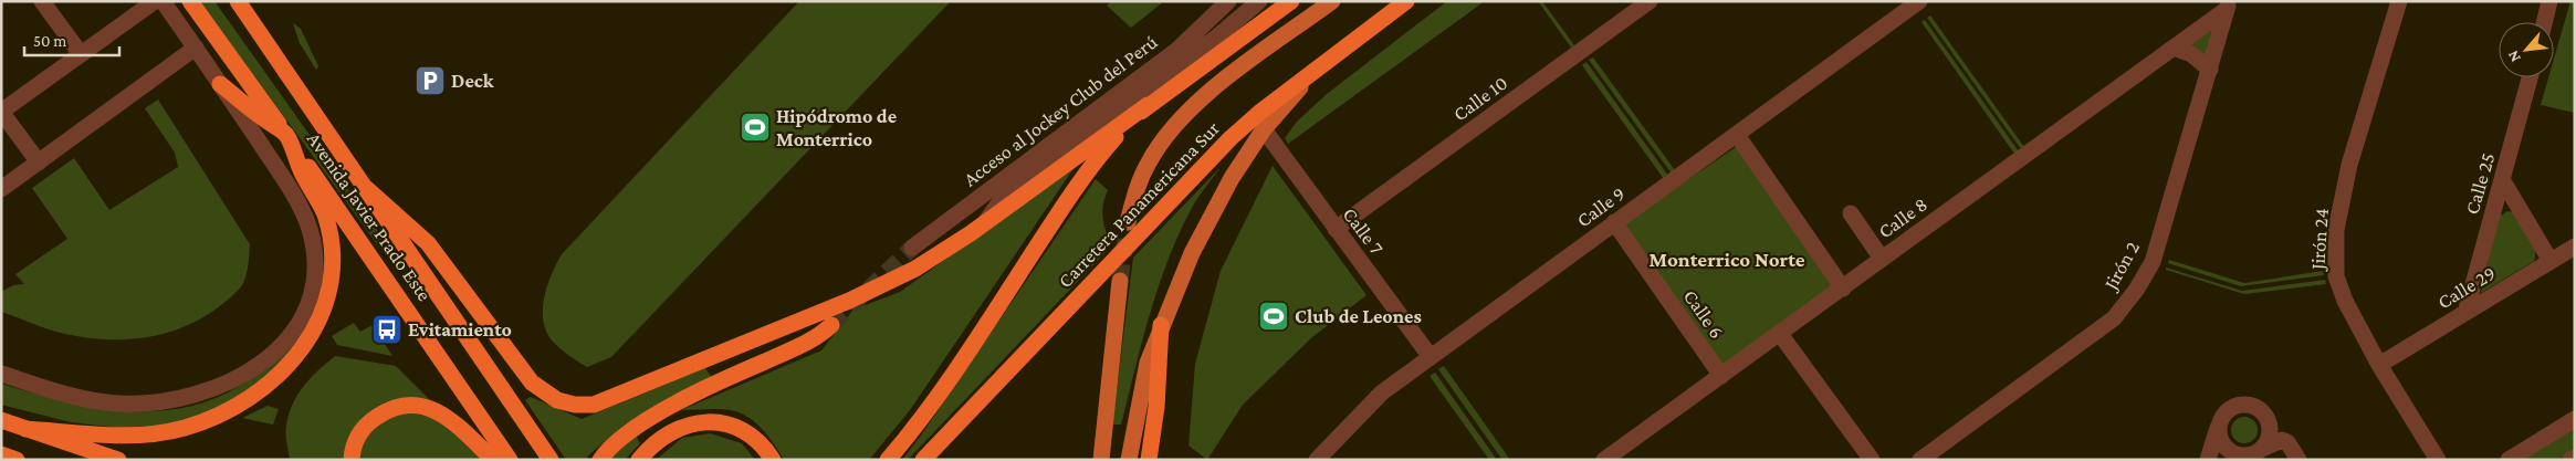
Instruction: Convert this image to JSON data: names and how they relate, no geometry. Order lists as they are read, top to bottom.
{
  "streets": {
    "highway": ["Carretera Panamericana Sur", "Avenida Javier Prado Este"],
    "street": [
      "Calle 10",
      "Acceso al Jockey Club del Perú",
      "Calle 25",
      "Calle 9",
      "Calle 8",
      "Calle 7",
      "Jirón 24",
      "Jirón 2",
      "Calle 29",
      "Calle 6"
    ]
  },
  "crossings": [
    ["Calle 10", "Calle 7"],
    ["Calle 25", "Calle 29"],
    ["Calle 9", "Calle 7"],
    ["Calle 9", "Calle 6"],
    ["Calle 8", "Jirón 2"],
    ["Calle 8", "Calle 6"],
    ["Jirón 24", "Calle 29"]
  ],
  "districts": ["Monterrico Norte"],
  "places": {
    "parking": ["Deck"],
    "sports": ["Hipódromo de Monterrico", "Club de Leones"],
    "bus stop": ["Evitamiento"]
  },
  "scale_bar": "50 m",
  "north": "bottom left"
}
